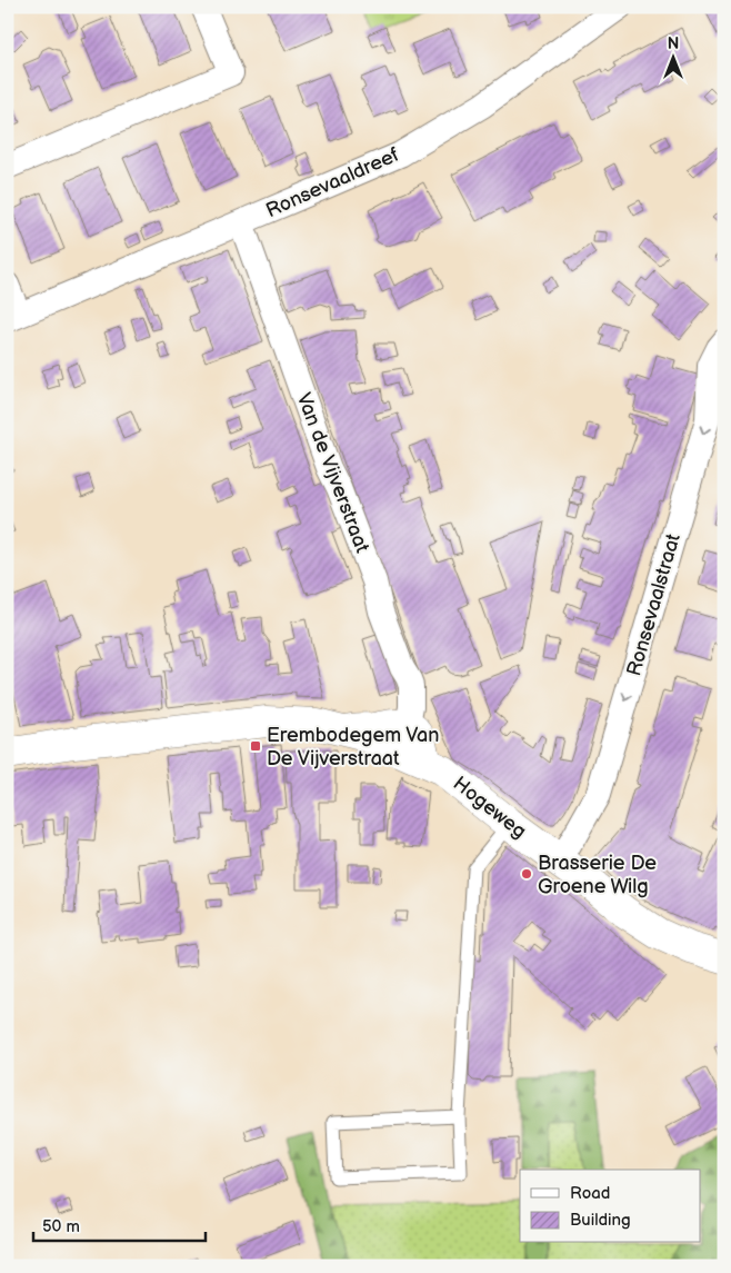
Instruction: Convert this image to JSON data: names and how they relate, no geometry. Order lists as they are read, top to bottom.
{
  "streets": {
    "street": [
      "Ronsevaaldreef",
      "Van de Vijverstraat",
      "Ronsevaalstraat",
      "Hogeweg"
    ]
  },
  "crossings": [
    ["Ronsevaaldreef", "Van de Vijverstraat"],
    ["Van de Vijverstraat", "Hogeweg"],
    ["Ronsevaalstraat", "Hogeweg"]
  ],
  "one_way": ["Ronsevaalstraat"],
  "places": {
    "transit": ["Erembodegem Van De Vijverstraat"],
    "other": ["Brasserie De Groene Wilg"]
  },
  "legend": ["Road", "Building"],
  "scale_bar": "50 m",
  "north": "top"
}
